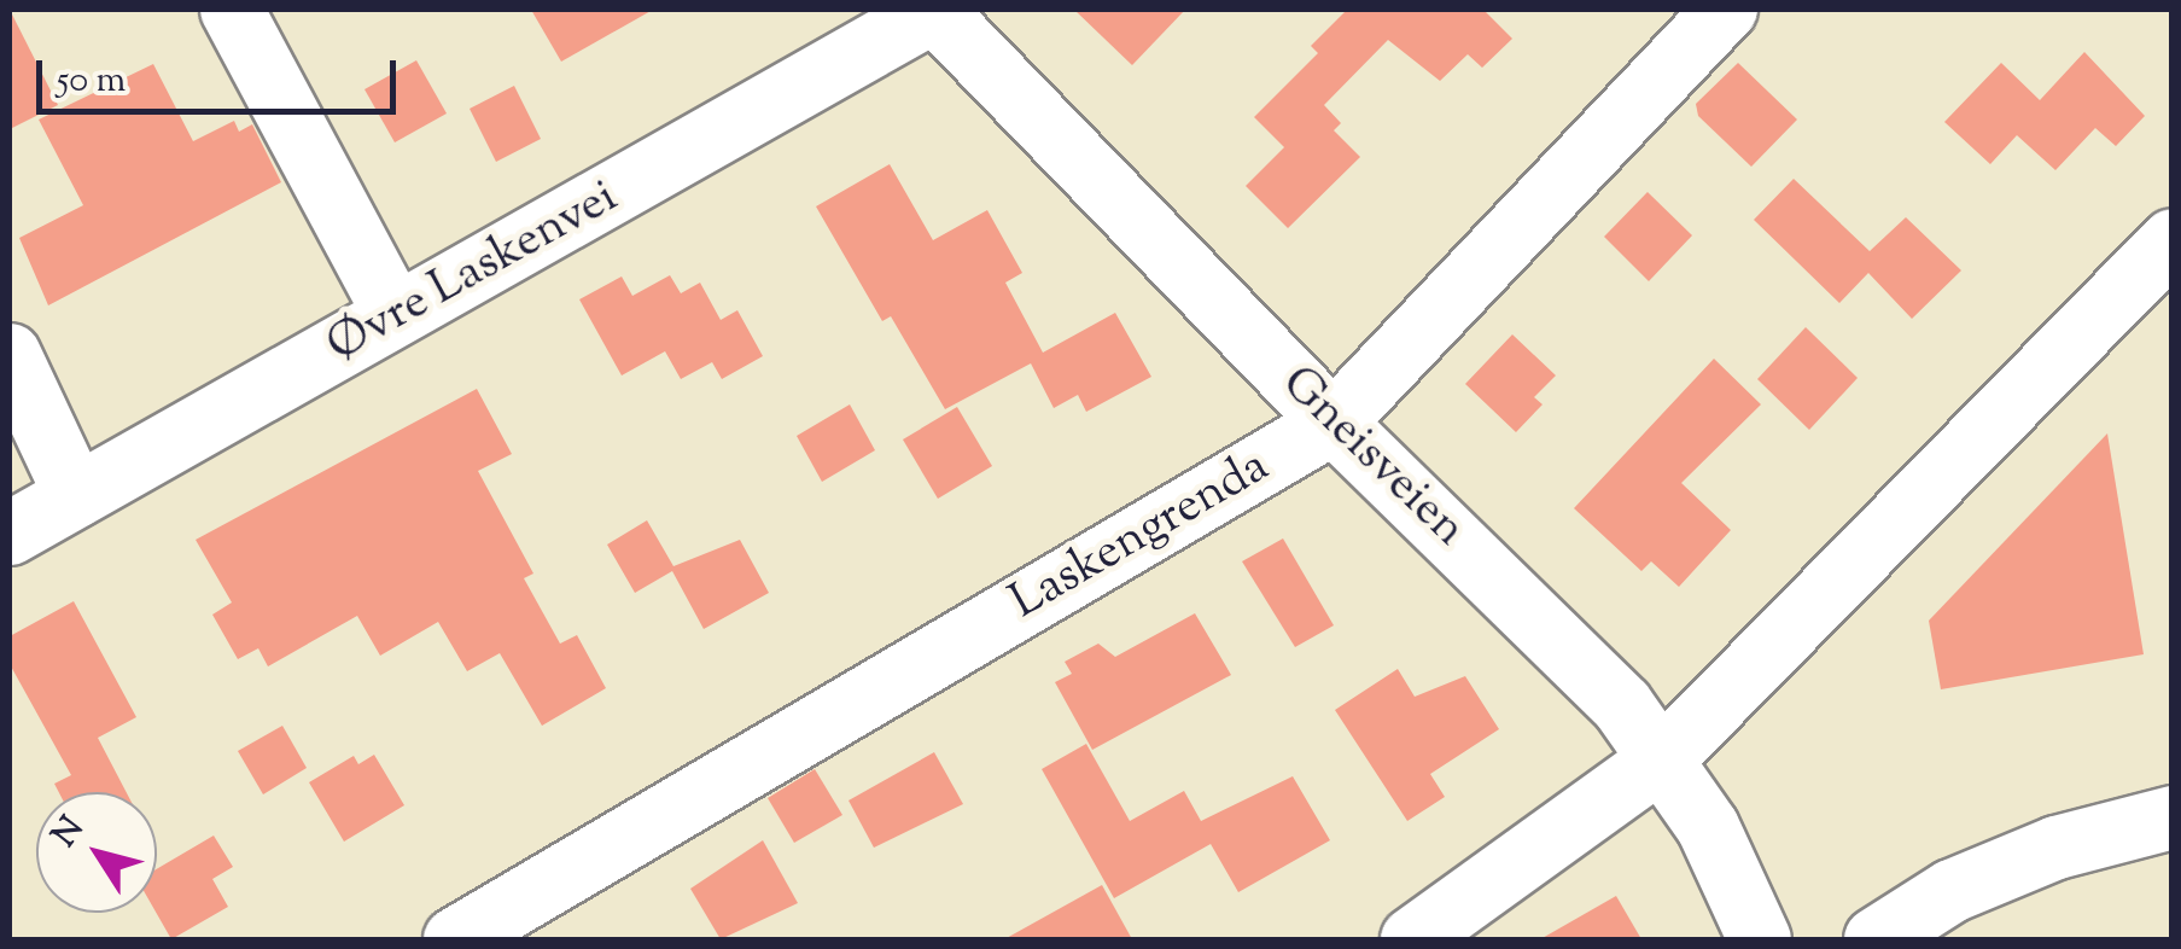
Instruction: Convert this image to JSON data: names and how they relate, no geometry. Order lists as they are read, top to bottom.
{
  "streets": {
    "street": ["Øvre Laskenvei", "Gneisveien", "Laskengrenda"]
  },
  "crossings": [
    ["Øvre Laskenvei", "Gneisveien"],
    ["Gneisveien", "Laskengrenda"]
  ],
  "scale_bar": "50 m",
  "north": "top left"
}
